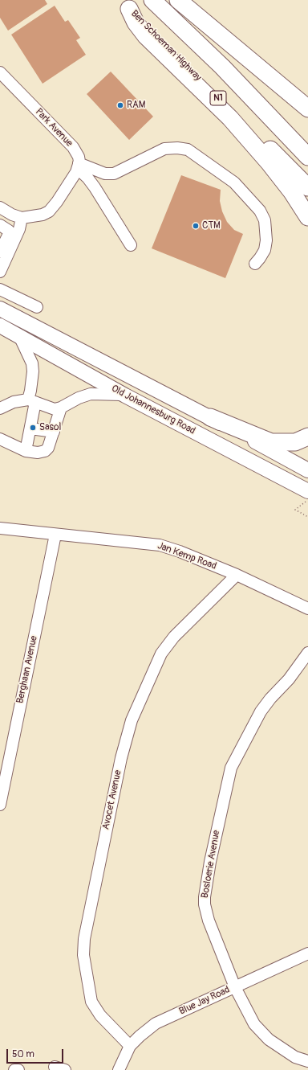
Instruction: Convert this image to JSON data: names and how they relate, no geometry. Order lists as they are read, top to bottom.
{
  "streets": {
    "highway": ["Ben Schoeman Highway", "N1"],
    "main road": ["Old Johannesburg Road"],
    "street": [
      "Park Avenue",
      "Jan Kemp Road",
      "Berghaan Avenue",
      "Avocet Avenue",
      "Bosloerie Avenue",
      "Blue Jay Road"
    ]
  },
  "crossings": [
    ["Jan Kemp Road", "Berghaan Avenue"],
    ["Jan Kemp Road", "Avocet Avenue"],
    ["Avocet Avenue", "Blue Jay Road"],
    ["Bosloerie Avenue", "Blue Jay Road"]
  ],
  "places": ["RAM", "CTM", "Sasol"],
  "scale_bar": "50 m"
}
